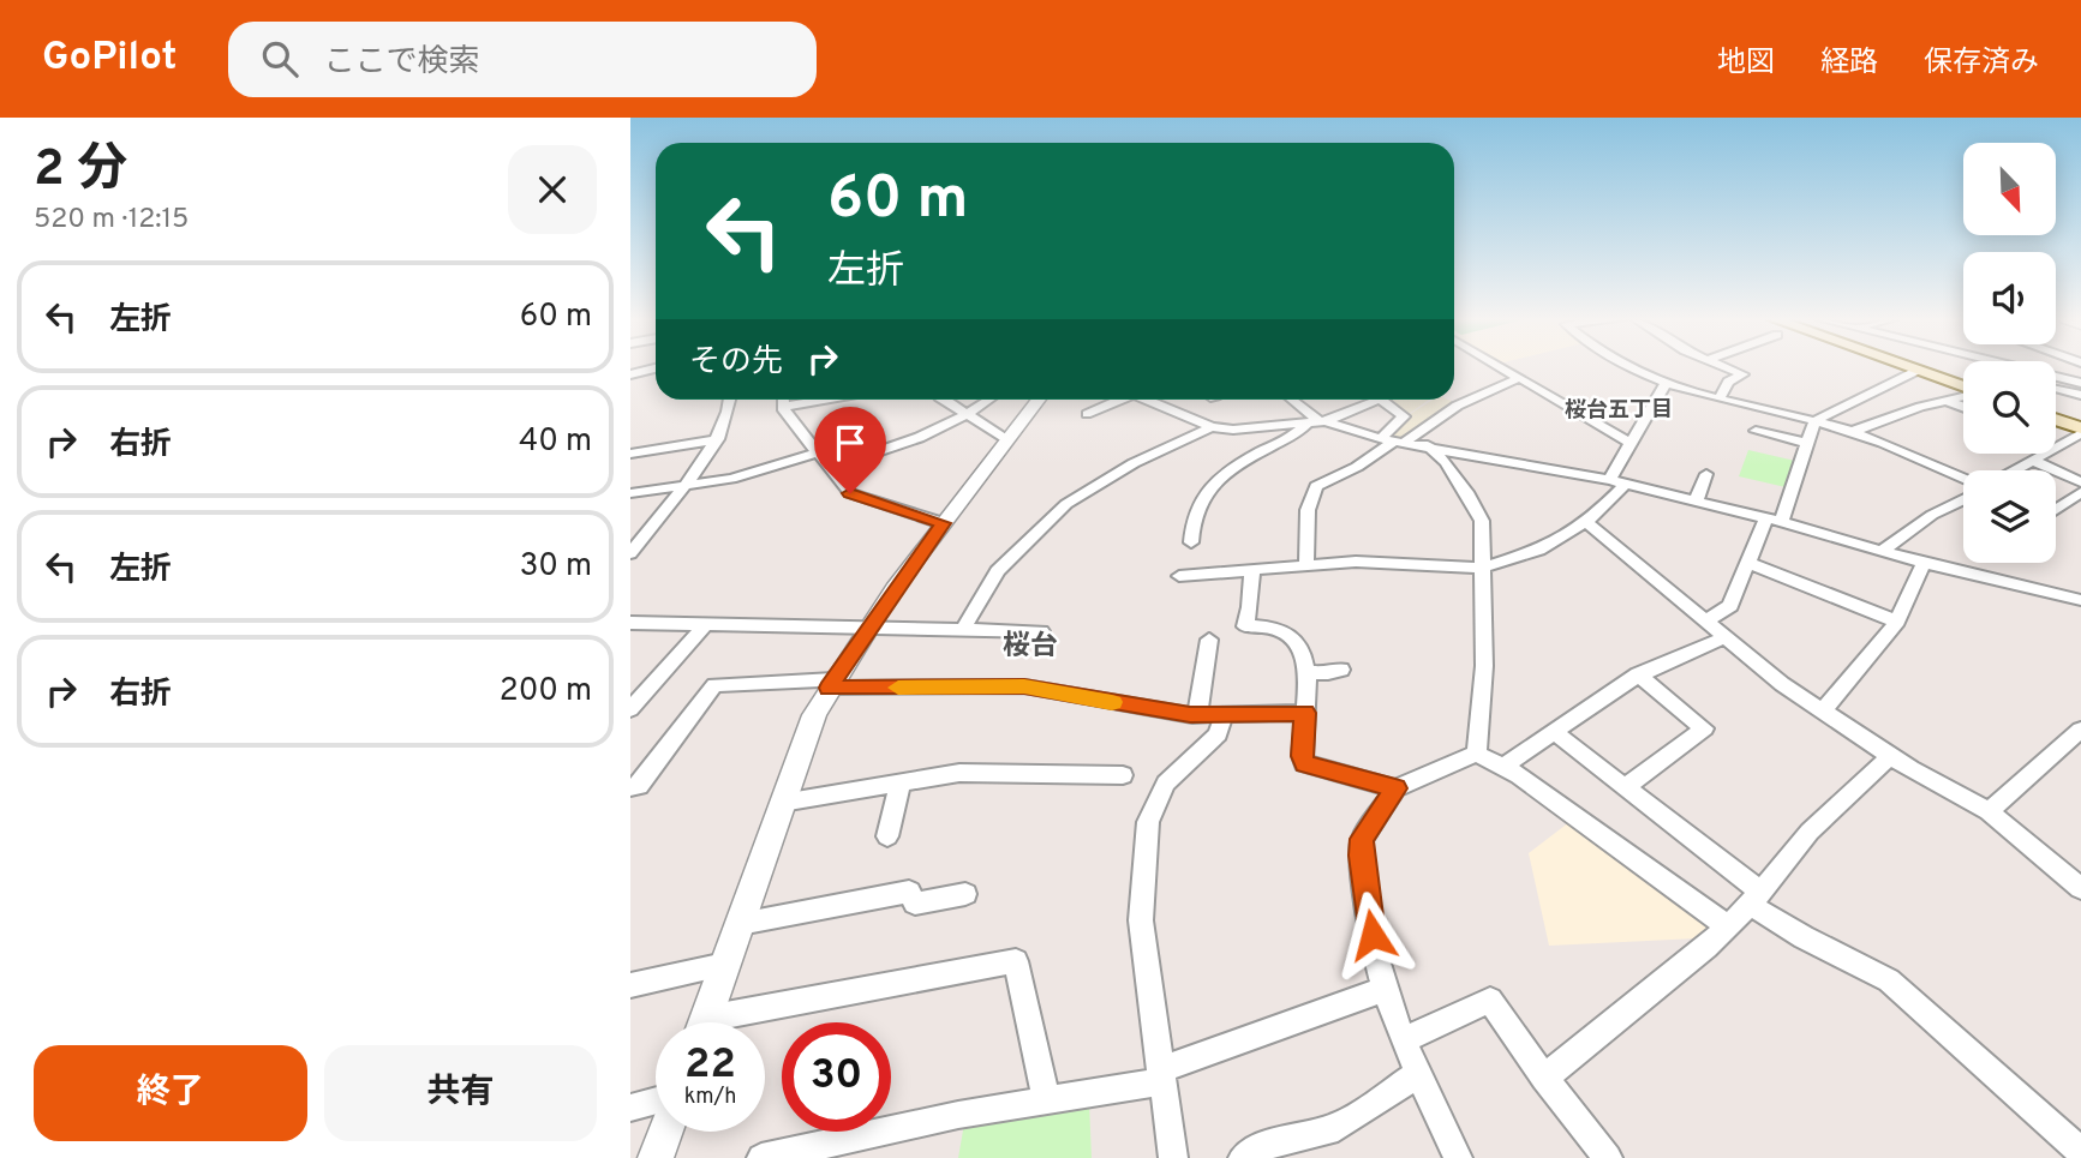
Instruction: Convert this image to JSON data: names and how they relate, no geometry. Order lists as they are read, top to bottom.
{
  "districts": ["桜台五丁目", "桜台"],
  "north": "bottom right",
  "page": {
    "header": "GoPilot",
    "search": "ここで検索",
    "nav": ["地図", "経路", "保存済み"],
    "heading": ["2 分", "520 m · 12:15"],
    "turn": ["60 m", "左折"],
    "list": [
      {
        "name": "左折",
        "value": "60 m"
      },
      {
        "name": "右折",
        "value": "40 m"
      },
      {
        "name": "左折",
        "value": "30 m"
      },
      {
        "name": "右折",
        "value": "200 m"
      }
    ],
    "then": "その先",
    "speed": "22 km/h",
    "limit": "30",
    "buttons": ["終了", "共有"]
  }
}
